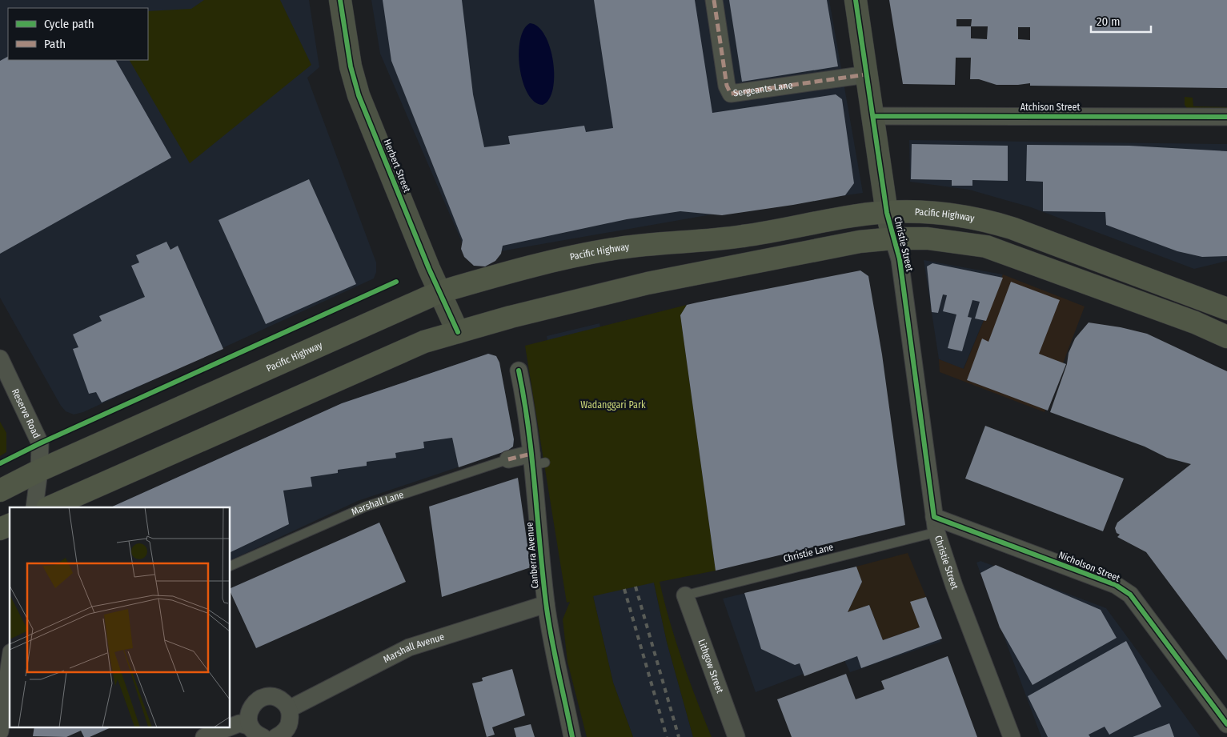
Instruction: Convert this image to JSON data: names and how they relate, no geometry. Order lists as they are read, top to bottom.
{
  "streets": {
    "main road": ["Pacific Highway"],
    "street": [
      "Sergeants Lane",
      "Atchison Street",
      "Herbert Street",
      "Christie Street",
      "Reserve Road",
      "Marshall Lane",
      "Canberra Avenue",
      "Nicholson Street",
      "Marshall Avenue",
      "Lithgow Street"
    ],
    "lane": ["Christie Lane"]
  },
  "crossings": [
    ["Sergeants Lane", "Christie Street"],
    ["Atchison Street", "Christie Street"],
    ["Herbert Street", "Pacific Highway"],
    ["Pacific Highway", "Christie Street"],
    ["Pacific Highway", "Reserve Road"],
    ["Christie Street", "Christie Lane"],
    ["Christie Street", "Nicholson Street"],
    ["Marshall Lane", "Canberra Avenue"],
    ["Christie Lane", "Nicholson Street"],
    ["Christie Lane", "Lithgow Street"],
    ["Canberra Avenue", "Marshall Avenue"]
  ],
  "parks": ["Wadanggari Park"],
  "legend": ["Cycle path", "Path"],
  "scale_bar": "20 m"
}
